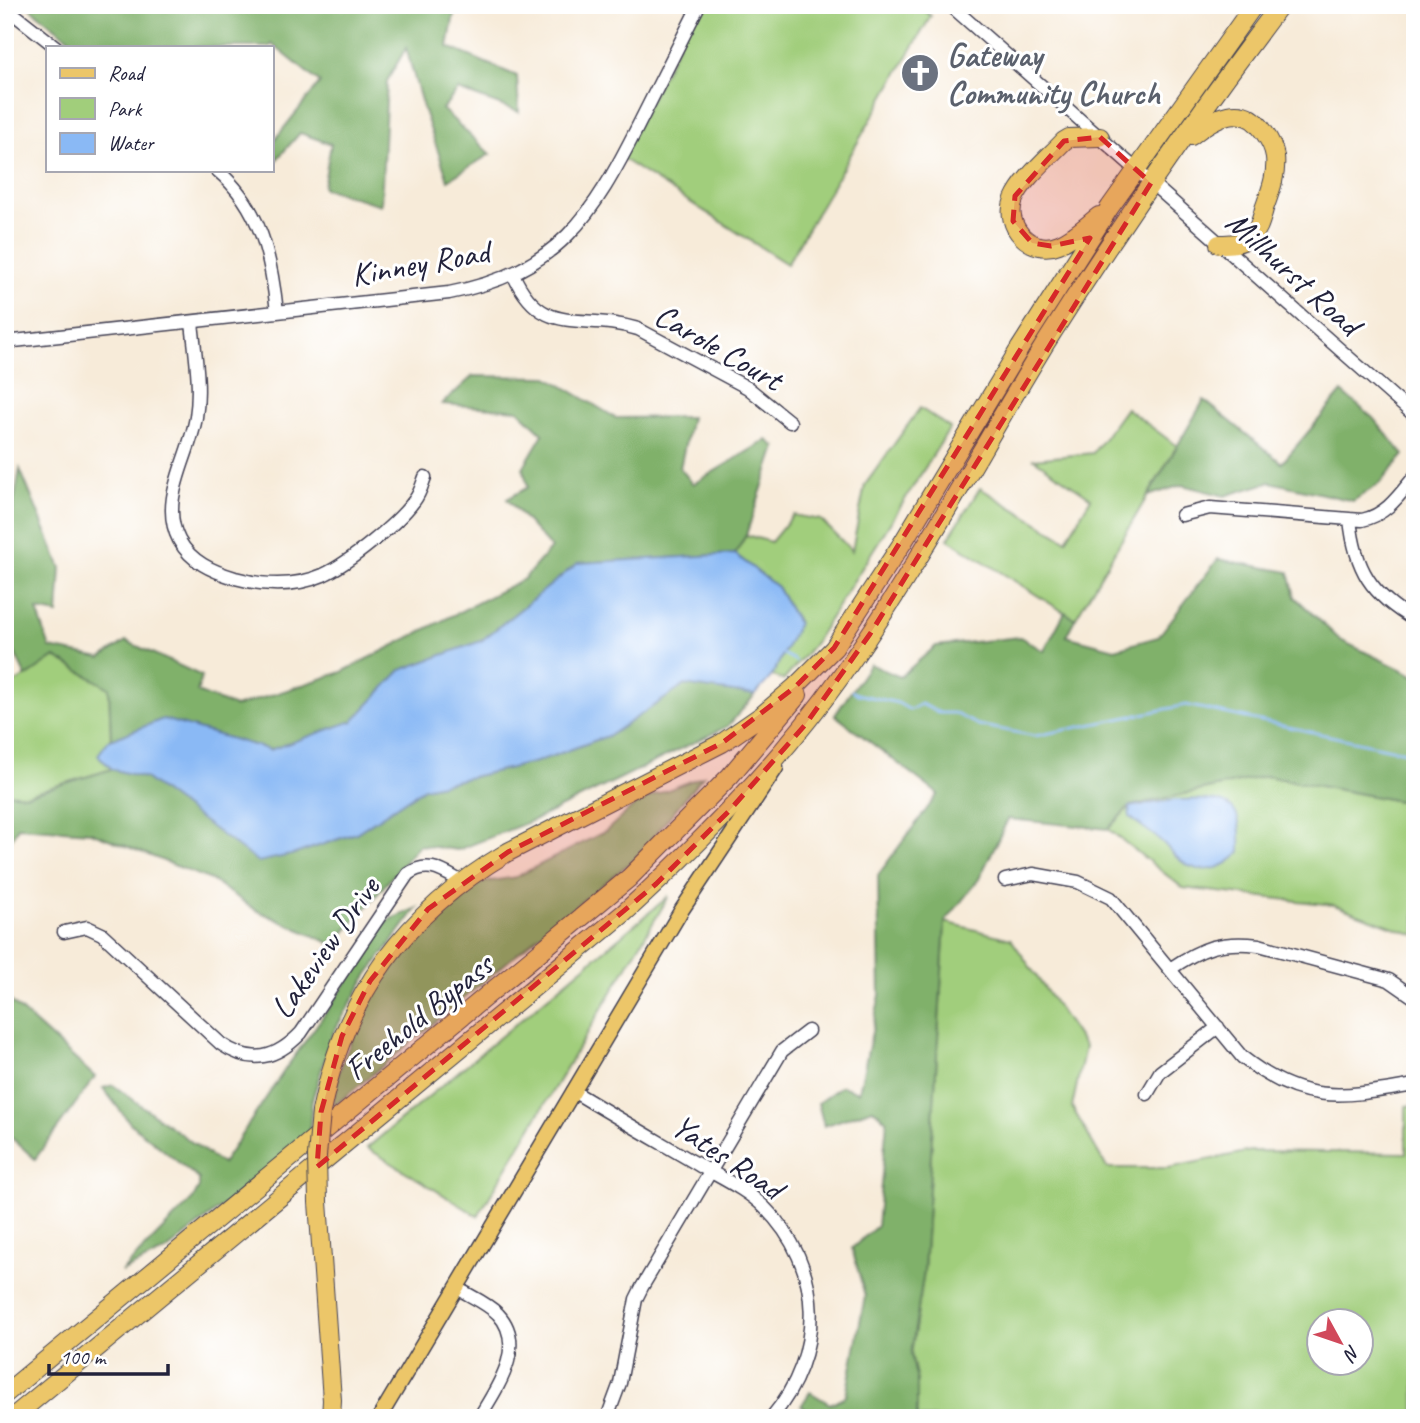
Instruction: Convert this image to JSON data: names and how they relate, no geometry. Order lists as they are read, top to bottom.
{
  "streets": {
    "highway": ["Freehold Bypass"],
    "street": [
      "Kinney Road",
      "Millhurst Road",
      "Carole Court",
      "Lakeview Drive",
      "Yates Road"
    ]
  },
  "crossings": [
    ["Kinney Road", "Carole Court"],
    ["Millhurst Road", "Freehold Bypass"]
  ],
  "places": {
    "church": ["Gateway Community Church"]
  },
  "legend": ["Road", "Park", "Water"],
  "scale_bar": "100 m",
  "north": "bottom right"
}
